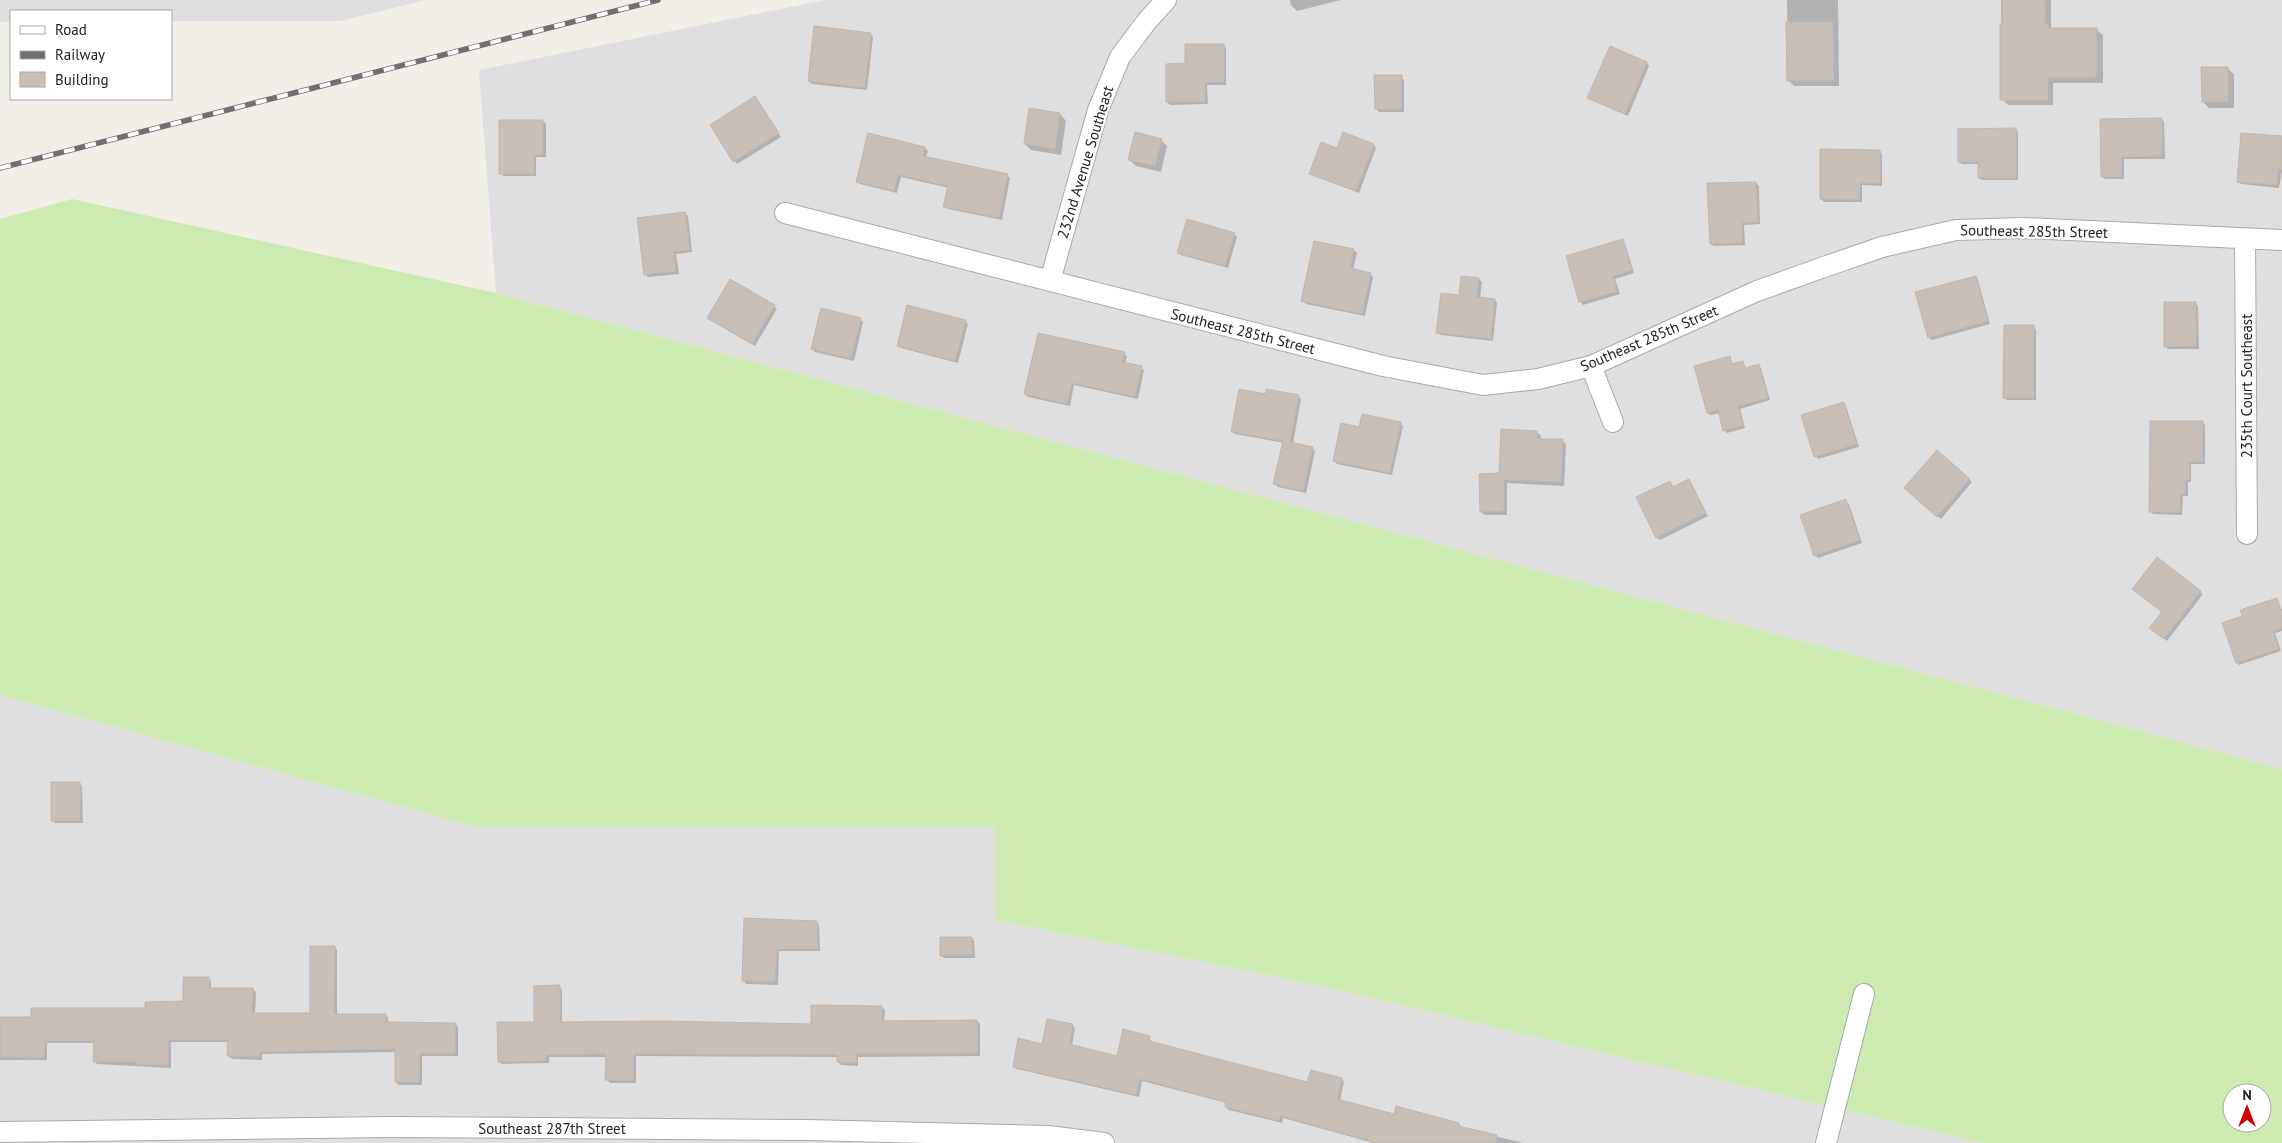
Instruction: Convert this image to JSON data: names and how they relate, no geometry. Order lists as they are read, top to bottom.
{
  "streets": {
    "street": [
      "232nd Avenue Southeast",
      "Southeast 285th Street",
      "235th Court Southeast",
      "Southeast 287th Street"
    ]
  },
  "crossings": [
    ["232nd Avenue Southeast", "Southeast 285th Street"],
    ["Southeast 285th Street", "235th Court Southeast"]
  ],
  "legend": ["Road", "Railway", "Building"],
  "north": "top"
}
